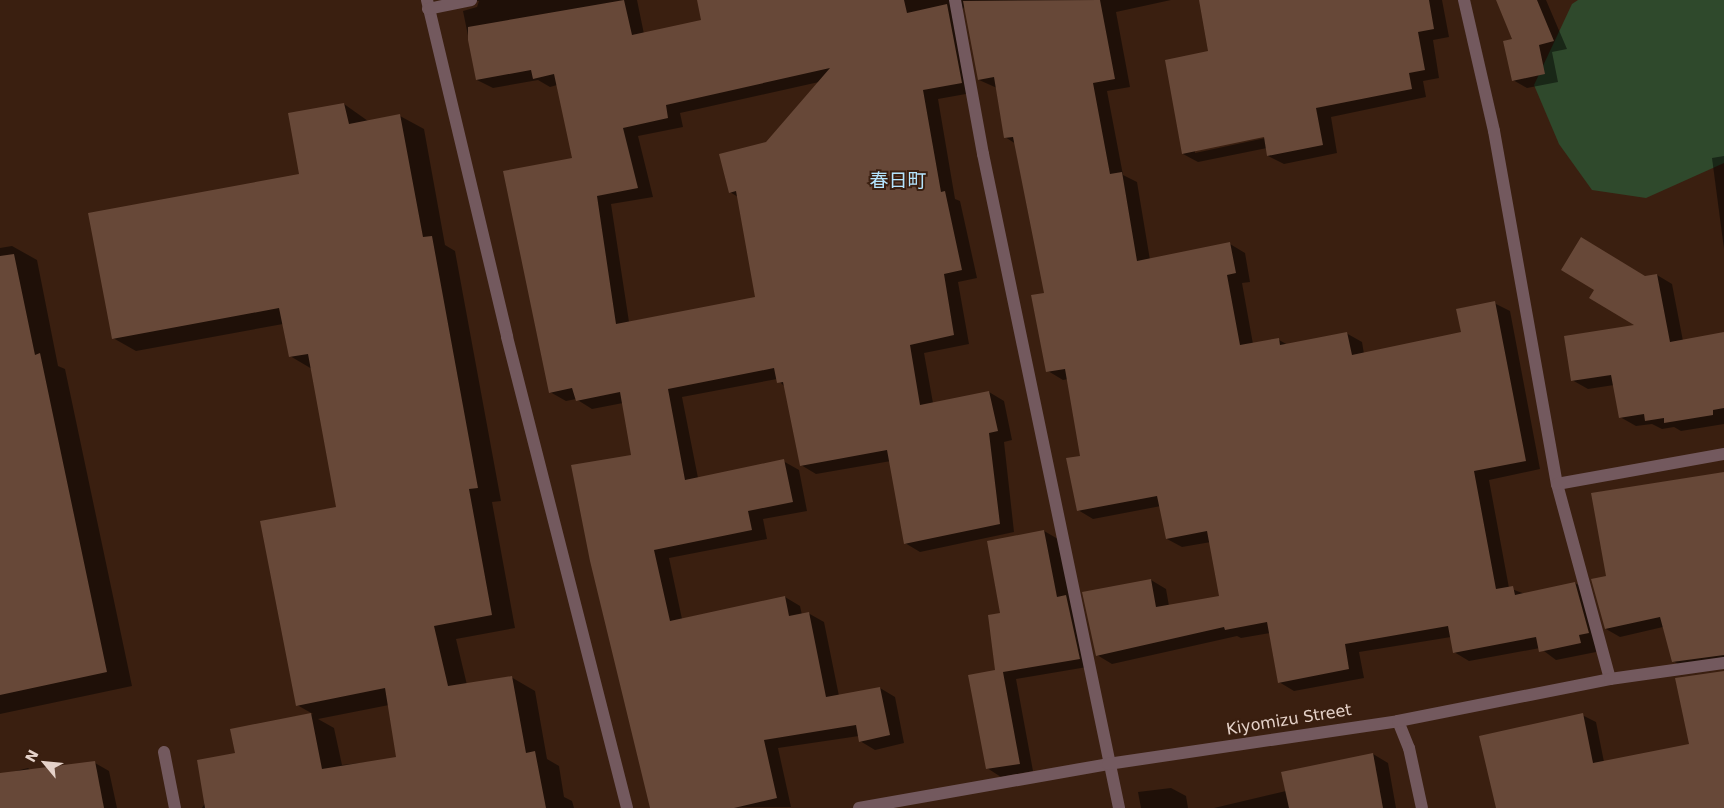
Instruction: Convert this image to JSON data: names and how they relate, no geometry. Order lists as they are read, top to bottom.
{
  "streets": {
    "street": ["Kiyomizu Street"]
  },
  "districts": ["春日町"],
  "north": "top left"
}
